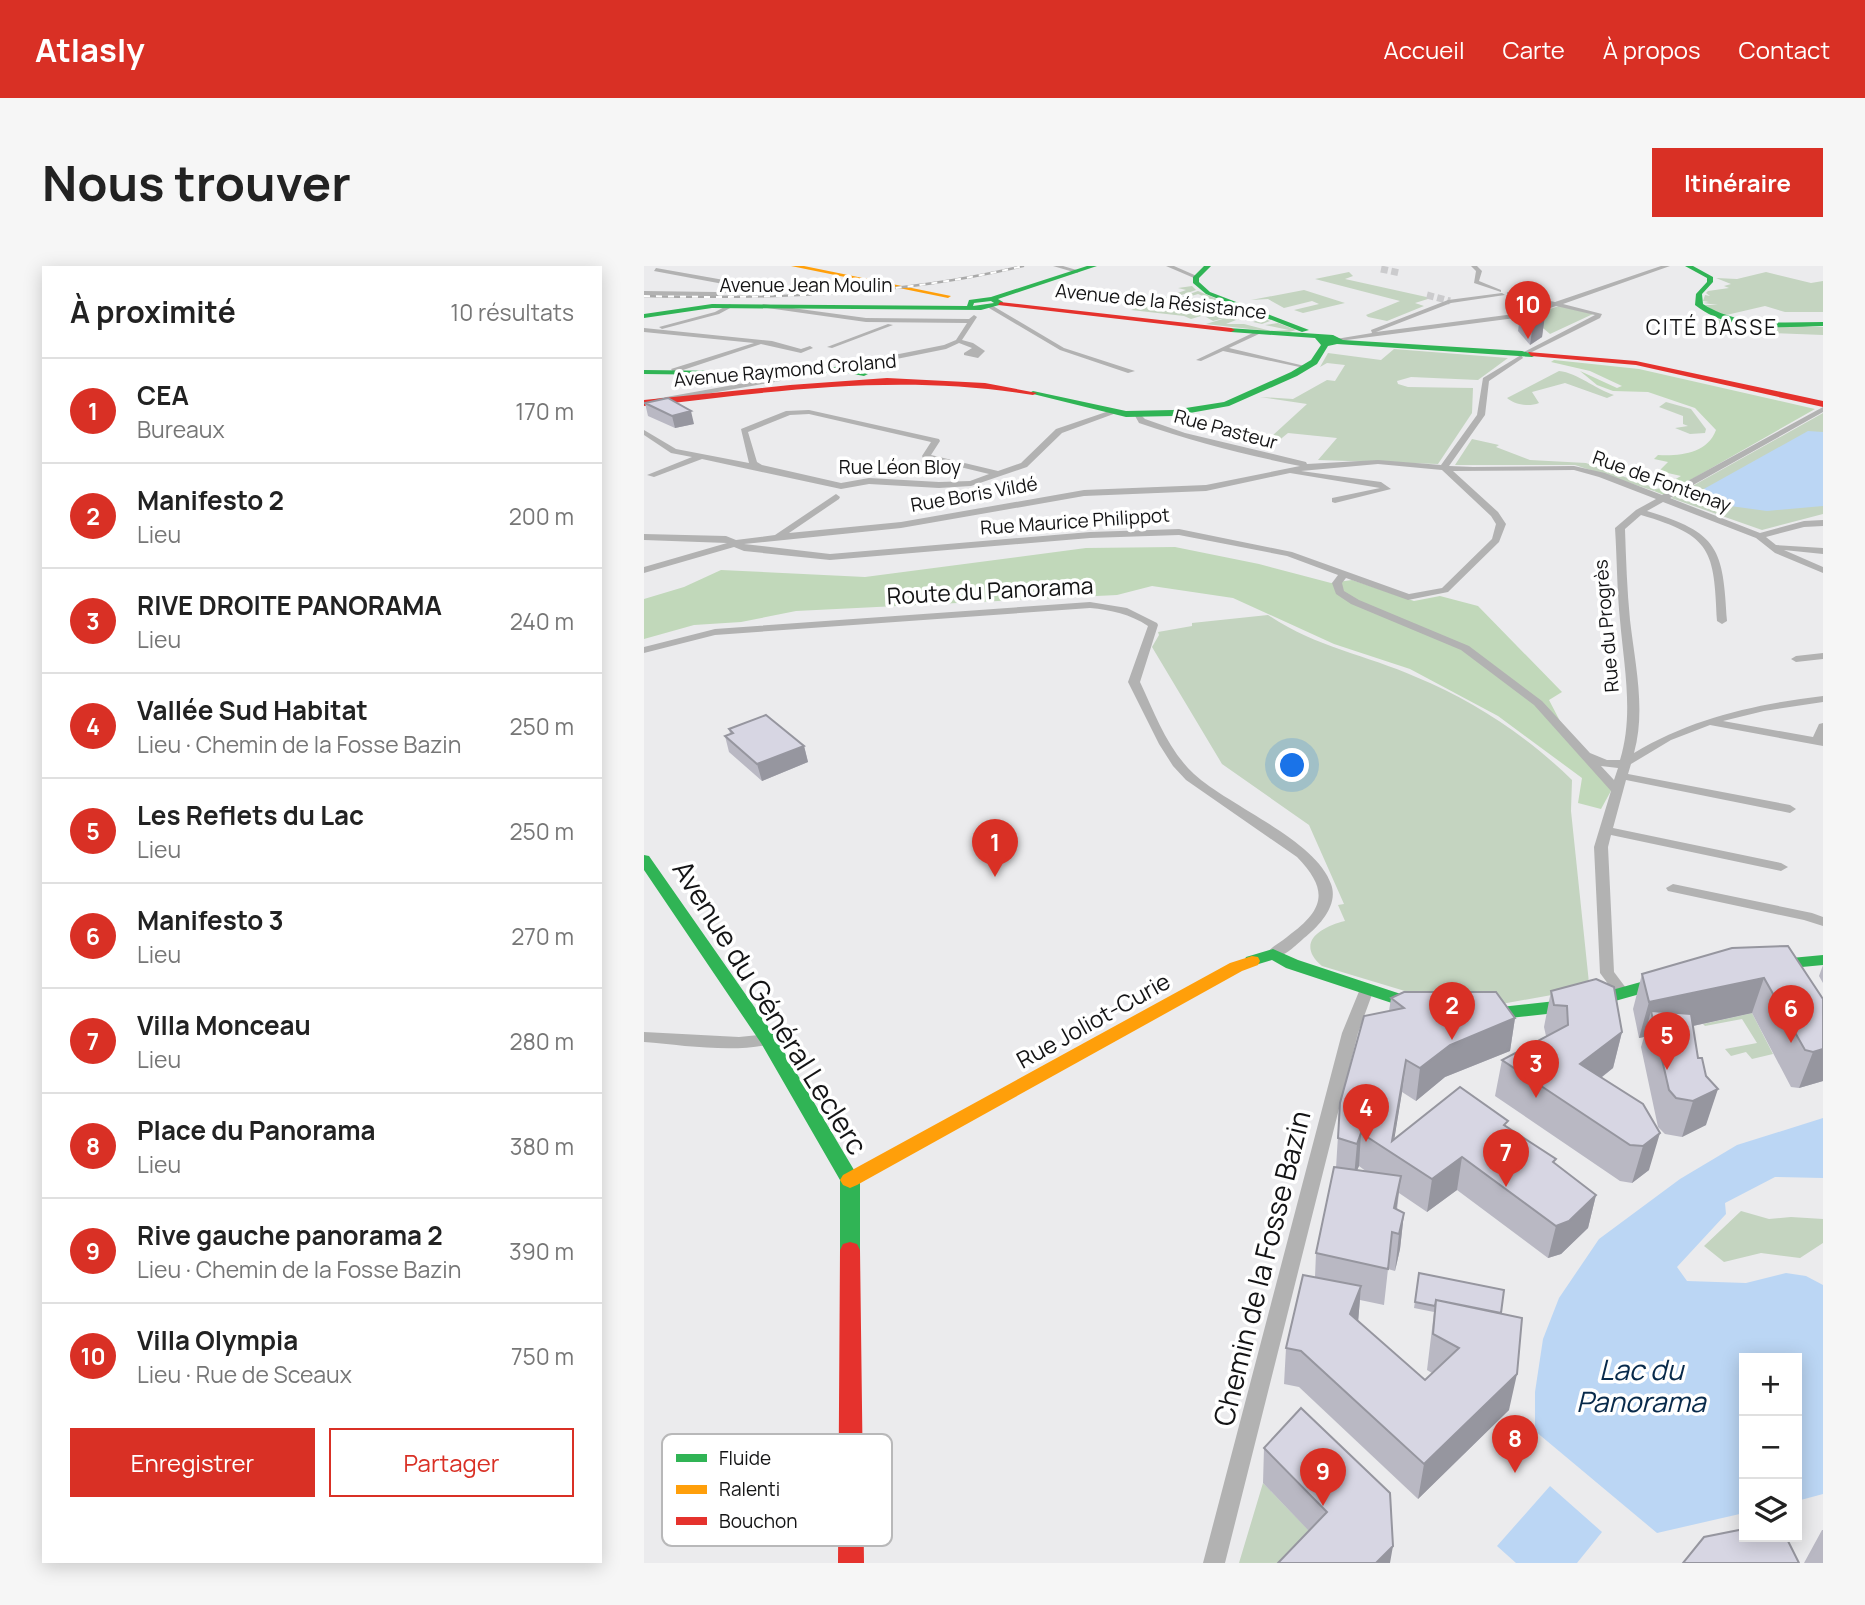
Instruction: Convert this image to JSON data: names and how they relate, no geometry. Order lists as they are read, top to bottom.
{
  "streets": {
    "main road": [
      "Avenue Jean Moulin",
      "Avenue de la Résistance",
      "Avenue Raymond Croland",
      "Avenue du Général Leclerc",
      "Rue Joliot-Curie"
    ],
    "street": [
      "Rue Pasteur",
      "Rue Léon Bloy",
      "Rue de Fontenay",
      "Rue Boris Vildé",
      "Rue Maurice Philippot",
      "Route du Panorama",
      "Rue du Progrès",
      "Chemin de la Fosse Bazin"
    ]
  },
  "crossings": [
    ["Avenue Jean Moulin", "Avenue de la Résistance"],
    ["Avenue de la Résistance", "Avenue Raymond Croland"],
    ["Avenue de la Résistance", "Rue du Progrès"],
    ["Avenue Raymond Croland", "Rue Pasteur"],
    ["Rue Pasteur", "Rue de Fontenay"],
    ["Rue Pasteur", "Rue Boris Vildé"],
    ["Rue de Fontenay", "Rue Boris Vildé"],
    ["Rue de Fontenay", "Rue Maurice Philippot"],
    ["Rue de Fontenay", "Rue du Progrès"],
    ["Rue Boris Vildé", "Rue Maurice Philippot"],
    ["Route du Panorama", "Rue Joliot-Curie"],
    ["Avenue du Général Leclerc", "Rue Joliot-Curie"]
  ],
  "districts": ["CITÉ BASSE"],
  "water": ["Lac du Panorama"],
  "legend": ["Fluide", "Ralenti", "Bouchon"],
  "page": {
    "header": "Atlasly",
    "nav": [
      "Accueil",
      "Carte",
      "À propos",
      "Contact"
    ],
    "buttons": [
      "Itinéraire",
      ["Enregistrer", "Partager"]
    ],
    "title": "Nous trouver",
    "heading": ["À proximité", "10 résultats"],
    "pins": [
      "10",
      "1",
      "2",
      "6",
      "5",
      "3",
      "4",
      "7",
      "8",
      "9"
    ],
    "list": [
      {
        "mark": "1",
        "name": "CEA",
        "note": "Bureaux",
        "value": "170 m"
      },
      {
        "mark": "2",
        "name": "Manifesto 2",
        "note": "Lieu",
        "value": "200 m"
      },
      {
        "mark": "3",
        "name": "RIVE DROITE PANORAMA",
        "note": "Lieu",
        "value": "240 m"
      },
      {
        "mark": "4",
        "name": "Vallée Sud Habitat",
        "note": "Lieu · Chemin de la Fosse Bazin",
        "value": "250 m"
      },
      {
        "mark": "5",
        "name": "Les Reflets du Lac",
        "note": "Lieu",
        "value": "250 m"
      },
      {
        "mark": "6",
        "name": "Manifesto 3",
        "note": "Lieu",
        "value": "270 m"
      },
      {
        "mark": "7",
        "name": "Villa Monceau",
        "note": "Lieu",
        "value": "280 m"
      },
      {
        "mark": "8",
        "name": "Place du Panorama",
        "note": "Lieu",
        "value": "380 m"
      },
      {
        "mark": "9",
        "name": "Rive gauche panorama 2",
        "note": "Lieu · Chemin de la Fosse Bazin",
        "value": "390 m"
      },
      {
        "mark": "10",
        "name": "Villa Olympia",
        "note": "Lieu · Rue de Sceaux",
        "value": "750 m"
      }
    ],
    "map_buttons": ["+", "−"]
  }
}
